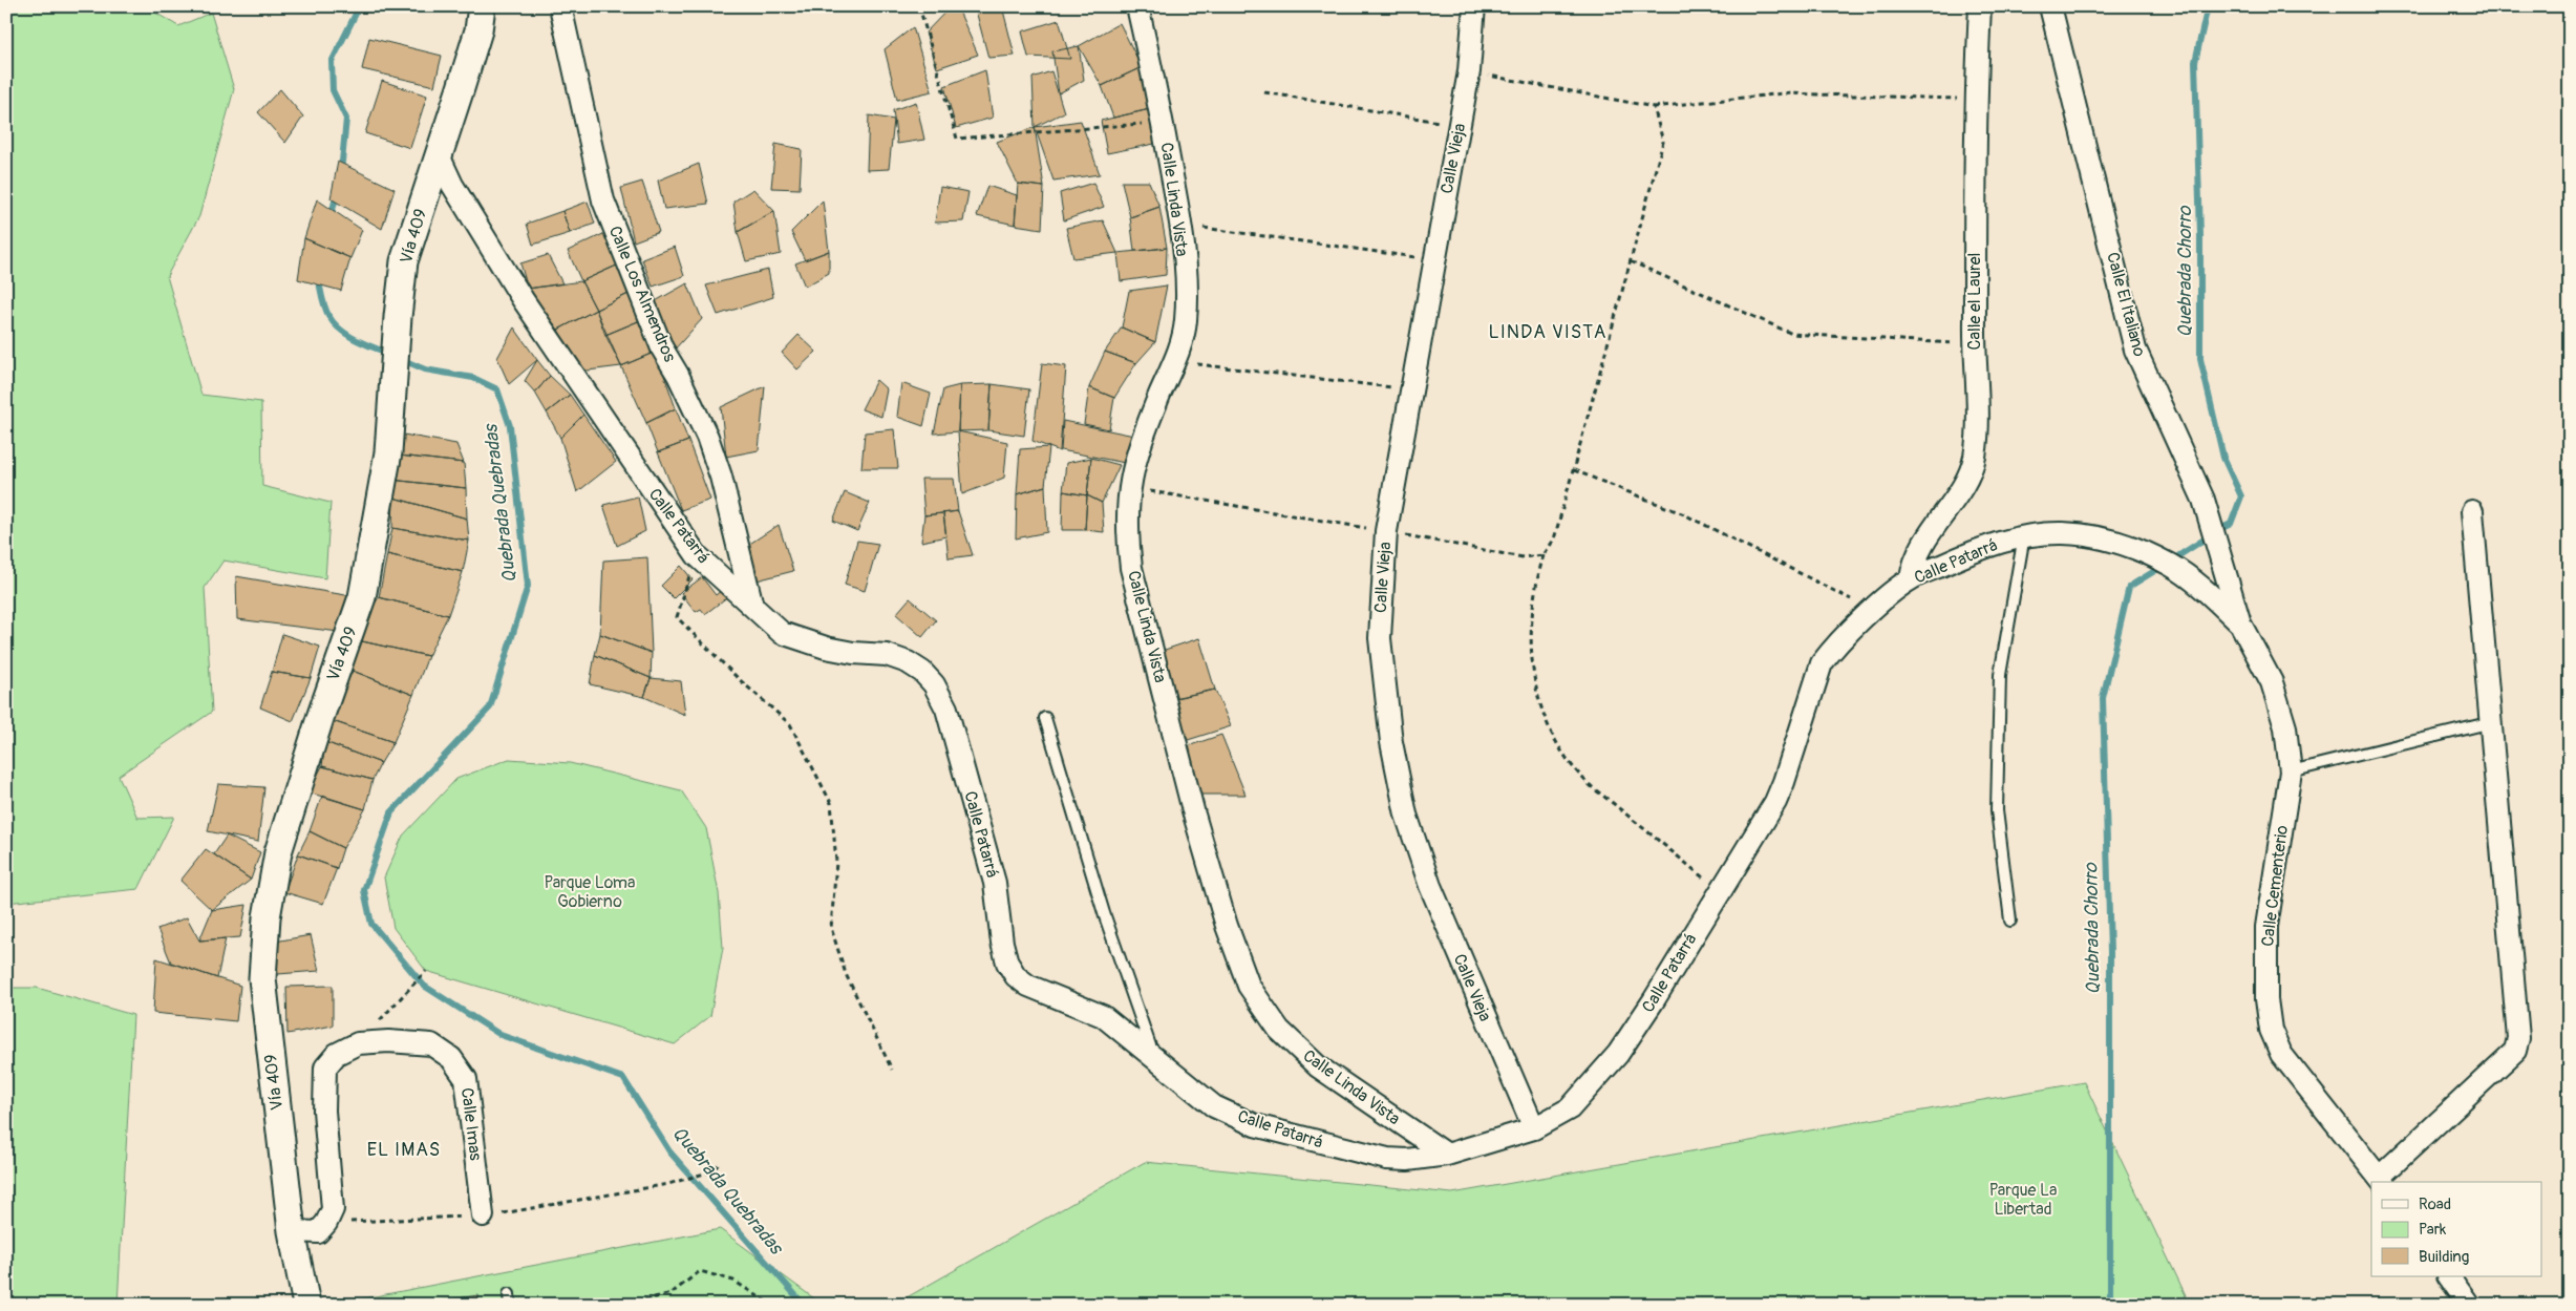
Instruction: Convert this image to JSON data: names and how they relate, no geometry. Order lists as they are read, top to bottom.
{
  "streets": {
    "street": [
      "Calle Vieja",
      "Calle Linda Vista",
      "Vía 409",
      "Calle Los Almendros",
      "Calle el Laurel",
      "Calle El Italiano",
      "Calle Patarrá",
      "Calle Cementerio",
      "Calle Imas"
    ]
  },
  "crossings": [
    ["Calle Vieja", "Calle Patarrá"],
    ["Calle Linda Vista", "Calle Patarrá"],
    ["Vía 409", "Calle Patarrá"],
    ["Calle Los Almendros", "Calle Patarrá"],
    ["Calle el Laurel", "Calle Patarrá"],
    ["Calle El Italiano", "Calle Patarrá"],
    ["Calle El Italiano", "Calle Cementerio"],
    ["Calle Patarrá", "Calle Cementerio"]
  ],
  "districts": ["LINDA VISTA", "EL IMAS"],
  "water": ["Quebrada Chorro", "Quebrada Quebradas"],
  "parks": ["Parque Loma Gobierno", "Parque La Libertad"],
  "legend": ["Road", "Park", "Building"]
}
